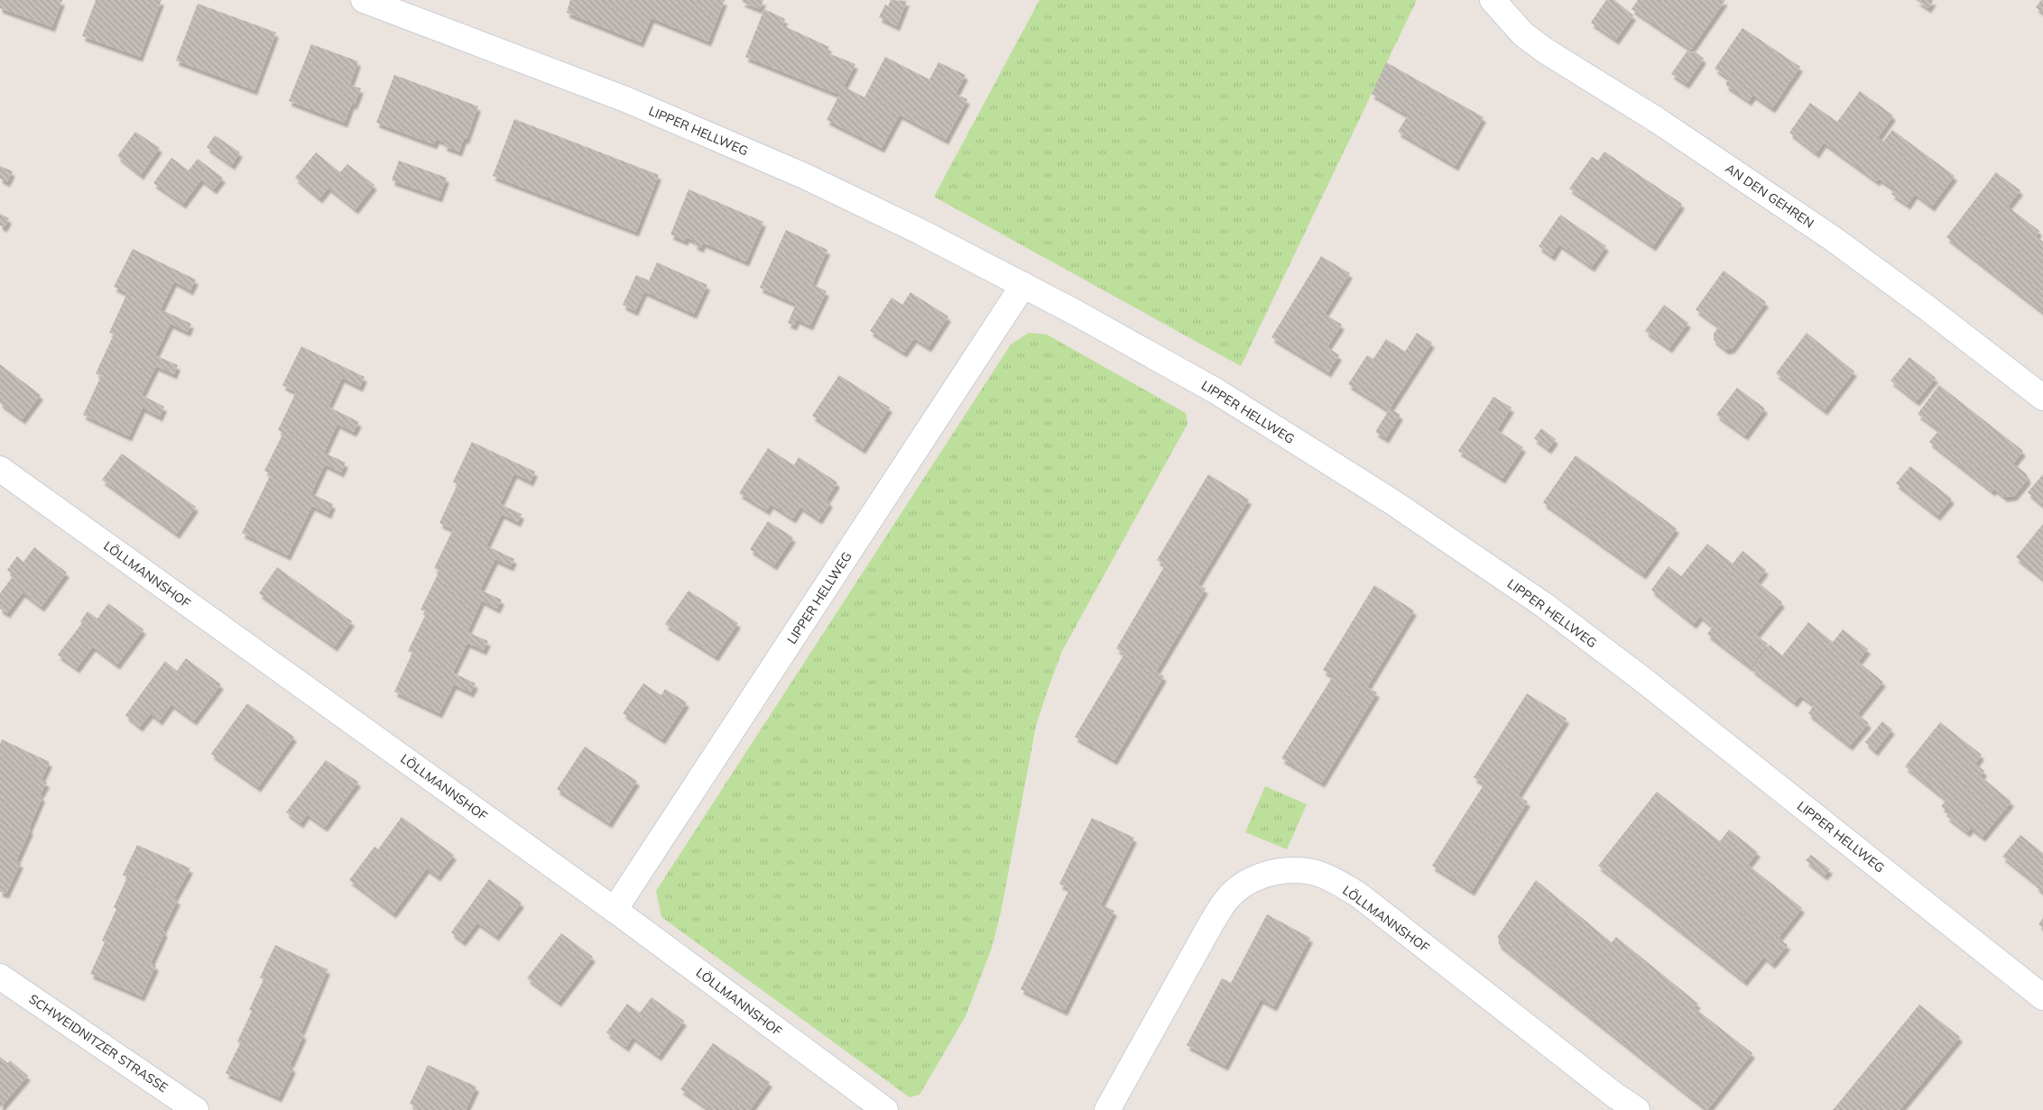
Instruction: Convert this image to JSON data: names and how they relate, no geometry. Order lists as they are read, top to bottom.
{
  "streets": {
    "street": [
      "LIPPER HELLWEG",
      "AN DEN GEHREN",
      "LÖLLMANNSHOF",
      "SCHWEIDNITZER STRASSE"
    ]
  },
  "crossings": [
    ["LIPPER HELLWEG", "LÖLLMANNSHOF"]
  ]
}
